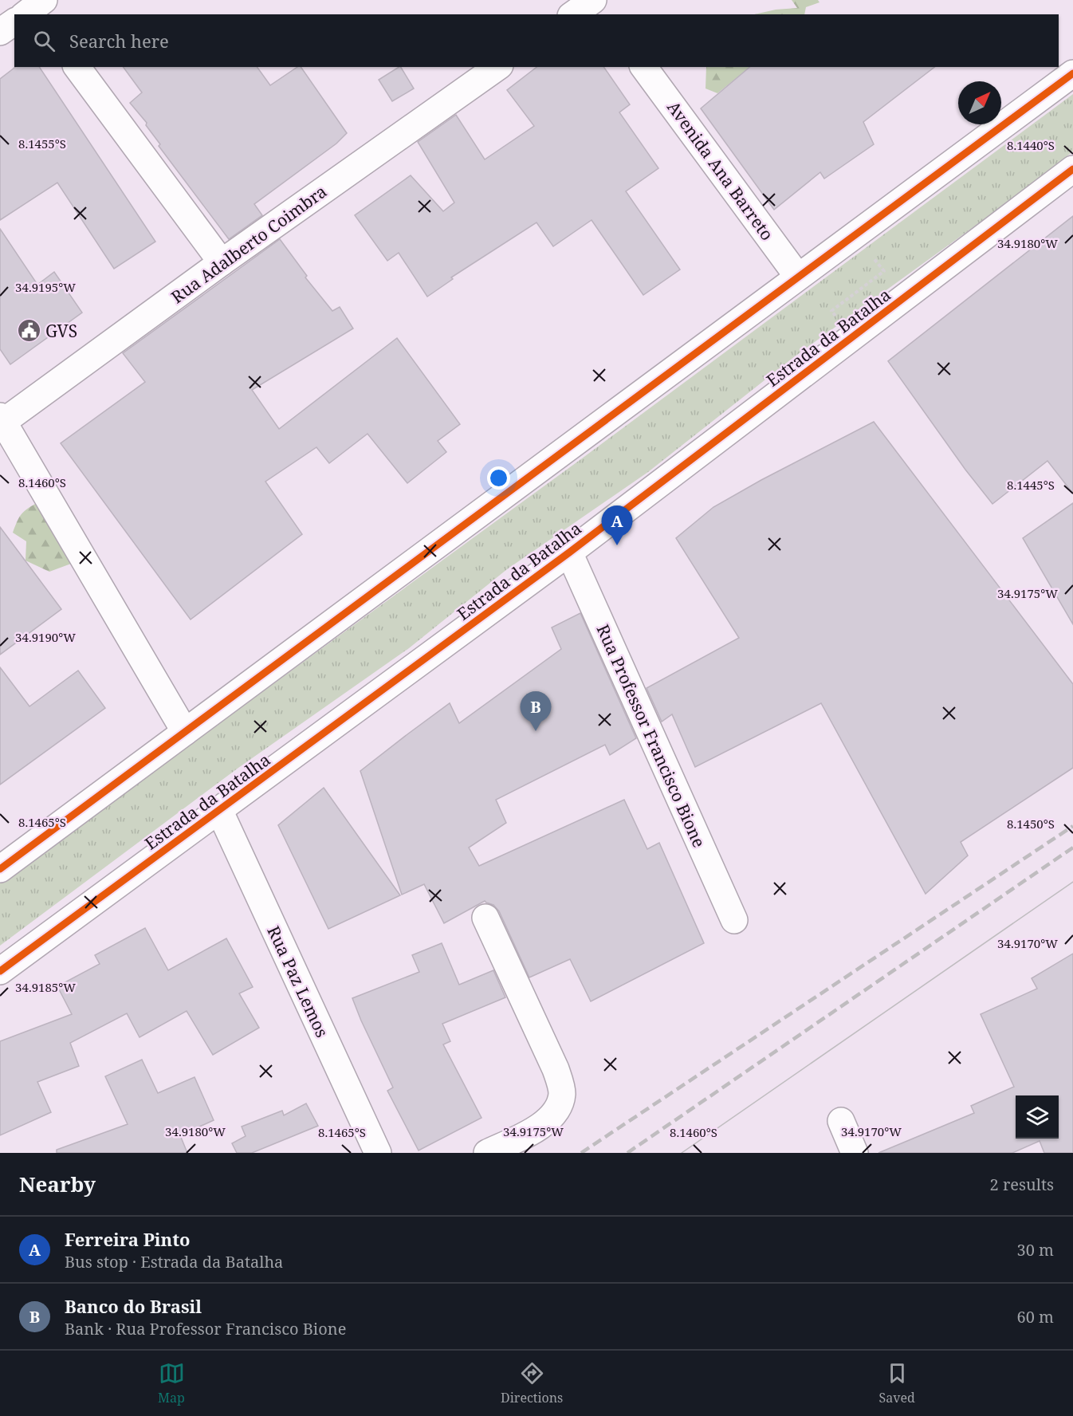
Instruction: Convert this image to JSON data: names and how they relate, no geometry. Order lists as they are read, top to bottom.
{
  "streets": {
    "main road": [
      "Avenida Ana Barreto",
      "Rua Adalberto Coimbra",
      "Estrada da Batalha",
      "Rua Professor Francisco Bione",
      "Rua Paz Lemos"
    ]
  },
  "crossings": [
    ["Estrada da Batalha", "Rua Professor Francisco Bione"],
    ["Estrada da Batalha", "Rua Paz Lemos"]
  ],
  "places": {
    "public building": ["GVS"]
  },
  "north": "top right",
  "page": {
    "search": "Search here",
    "pins": ["A", "B"],
    "heading": ["Nearby", "2 results"],
    "list": [
      {
        "mark": "A",
        "name": "Ferreira Pinto",
        "note": "Bus stop · Estrada da Batalha",
        "value": "30 m"
      },
      {
        "mark": "B",
        "name": "Banco do Brasil",
        "note": "Bank · Rua Professor Francisco Bione",
        "value": "60 m"
      }
    ],
    "nav": ["Map", "Directions", "Saved"]
  },
  "coordinates": [
    "8.1455°S",
    "8.1440°S",
    "34.9180°W",
    "34.9195°W",
    "8.1460°S",
    "8.1445°S",
    "34.9175°W",
    "34.9190°W",
    "8.1465°S",
    "8.1450°S",
    "34.9170°W",
    "34.9185°W"
  ]
}
